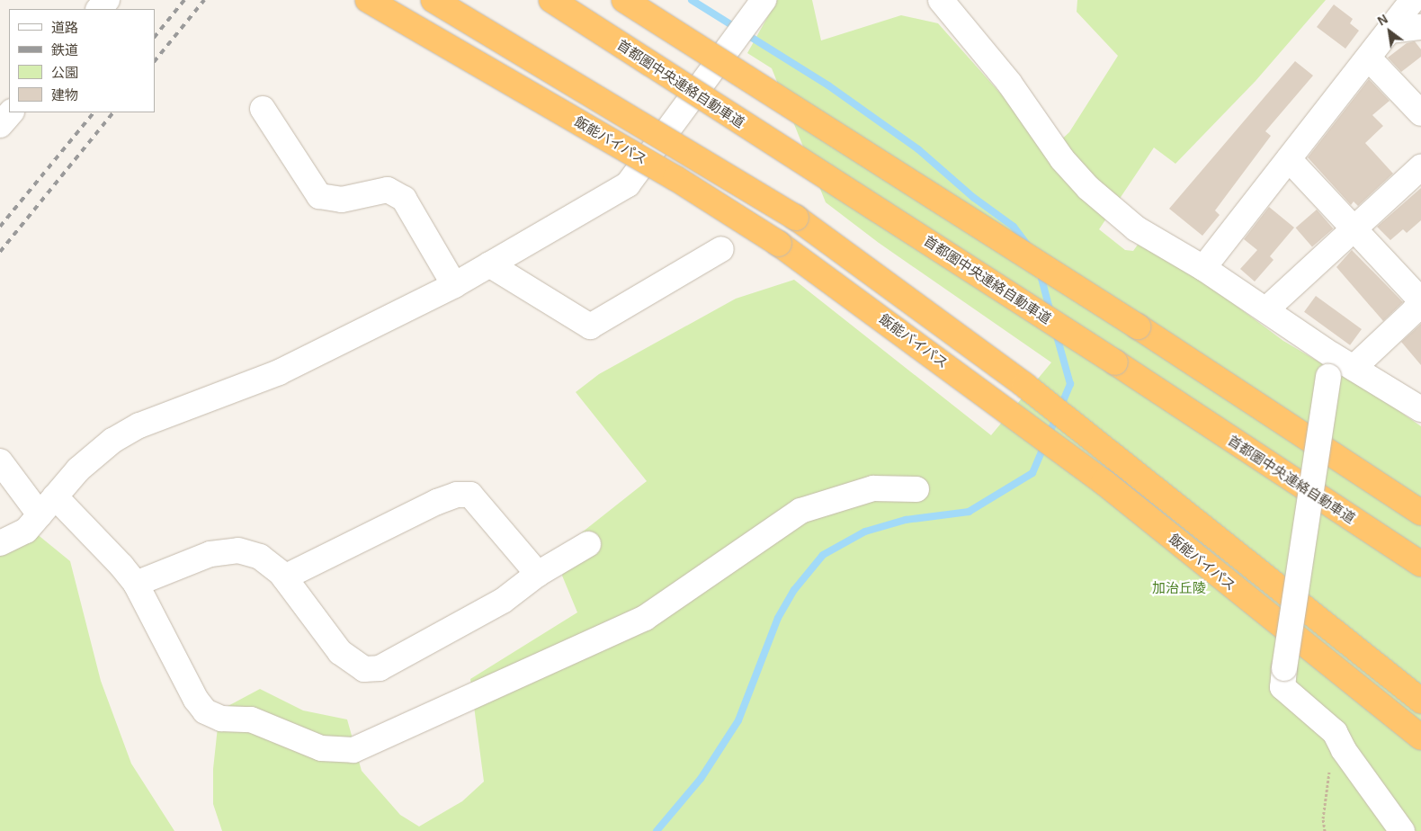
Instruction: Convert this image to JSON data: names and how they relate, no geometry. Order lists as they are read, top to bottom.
{
  "streets": {
    "highway": ["首都圏中央連絡自動車道", "飯能バイパス"]
  },
  "parks": ["加治丘陵"],
  "legend": [
    "道路",
    "鉄道",
    "公園",
    "建物"
  ],
  "north": "top left"
}
